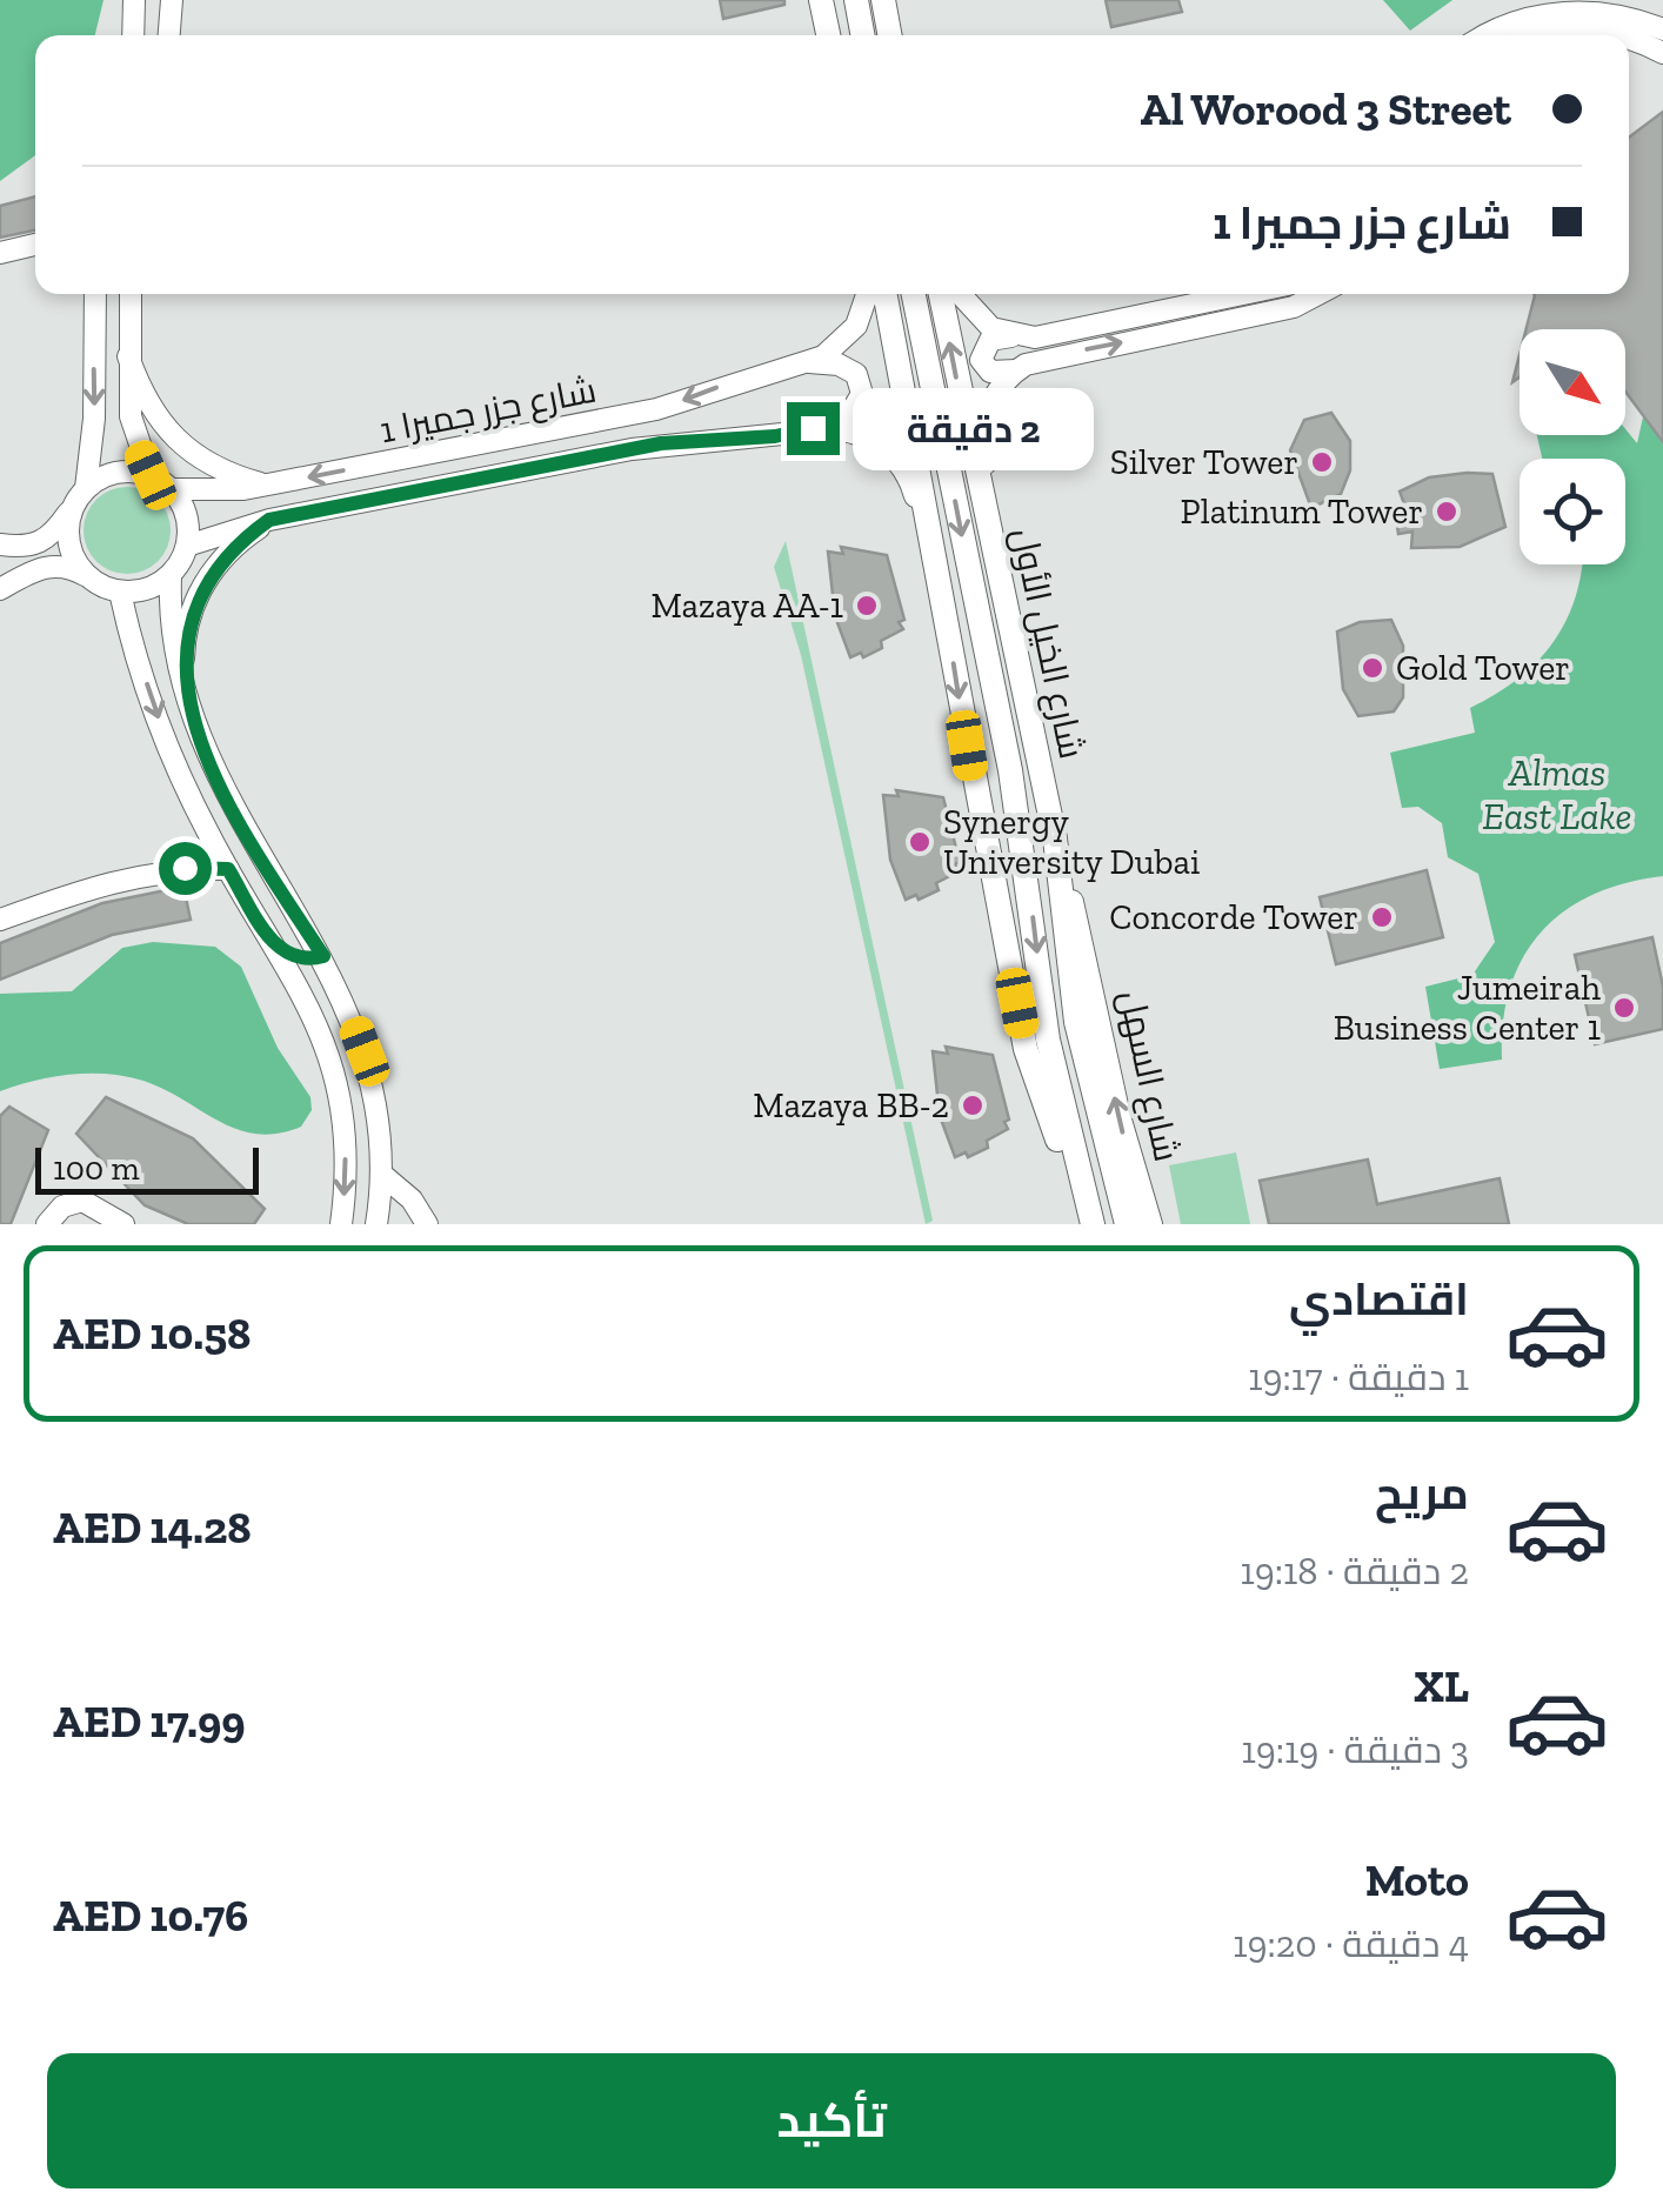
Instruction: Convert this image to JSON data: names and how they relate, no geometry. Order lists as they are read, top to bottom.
{
  "streets": {
    "main road": ["شارع الخيل الأول", "شارع السهل"],
    "street": ["شارع جزر جميرا 1"]
  },
  "crossings": [
    ["شارع الخيل الأول", "شارع السهل"]
  ],
  "water": ["Almas East Lake"],
  "places": [
    "Silver Tower",
    "Platinum Tower",
    "Mazaya AA-1",
    "Gold Tower",
    "Synergy University Dubai",
    "Concorde Tower",
    "Jumeirah Business Center 1",
    "Mazaya BB-2"
  ],
  "scale_bar": "100 m",
  "north": "bottom right",
  "page": {
    "banner": ["Al Worood 3 Street", "شارع جزر جميرا 1"],
    "bubble": "2 دقيقة",
    "scale": "100 m",
    "list": [
      {
        "name": "اقتصادي",
        "note": "1 دقيقة · 19:17",
        "value": "AED 10.58"
      },
      {
        "name": "مريح",
        "note": "2 دقيقة · 19:18",
        "value": "AED 14.28"
      },
      {
        "name": "XL",
        "note": "3 دقيقة · 19:19",
        "value": "AED 17.99"
      },
      {
        "name": "Moto",
        "note": "4 دقيقة · 19:20",
        "value": "AED 10.76"
      }
    ],
    "buttons": "تأكيد"
  }
}
